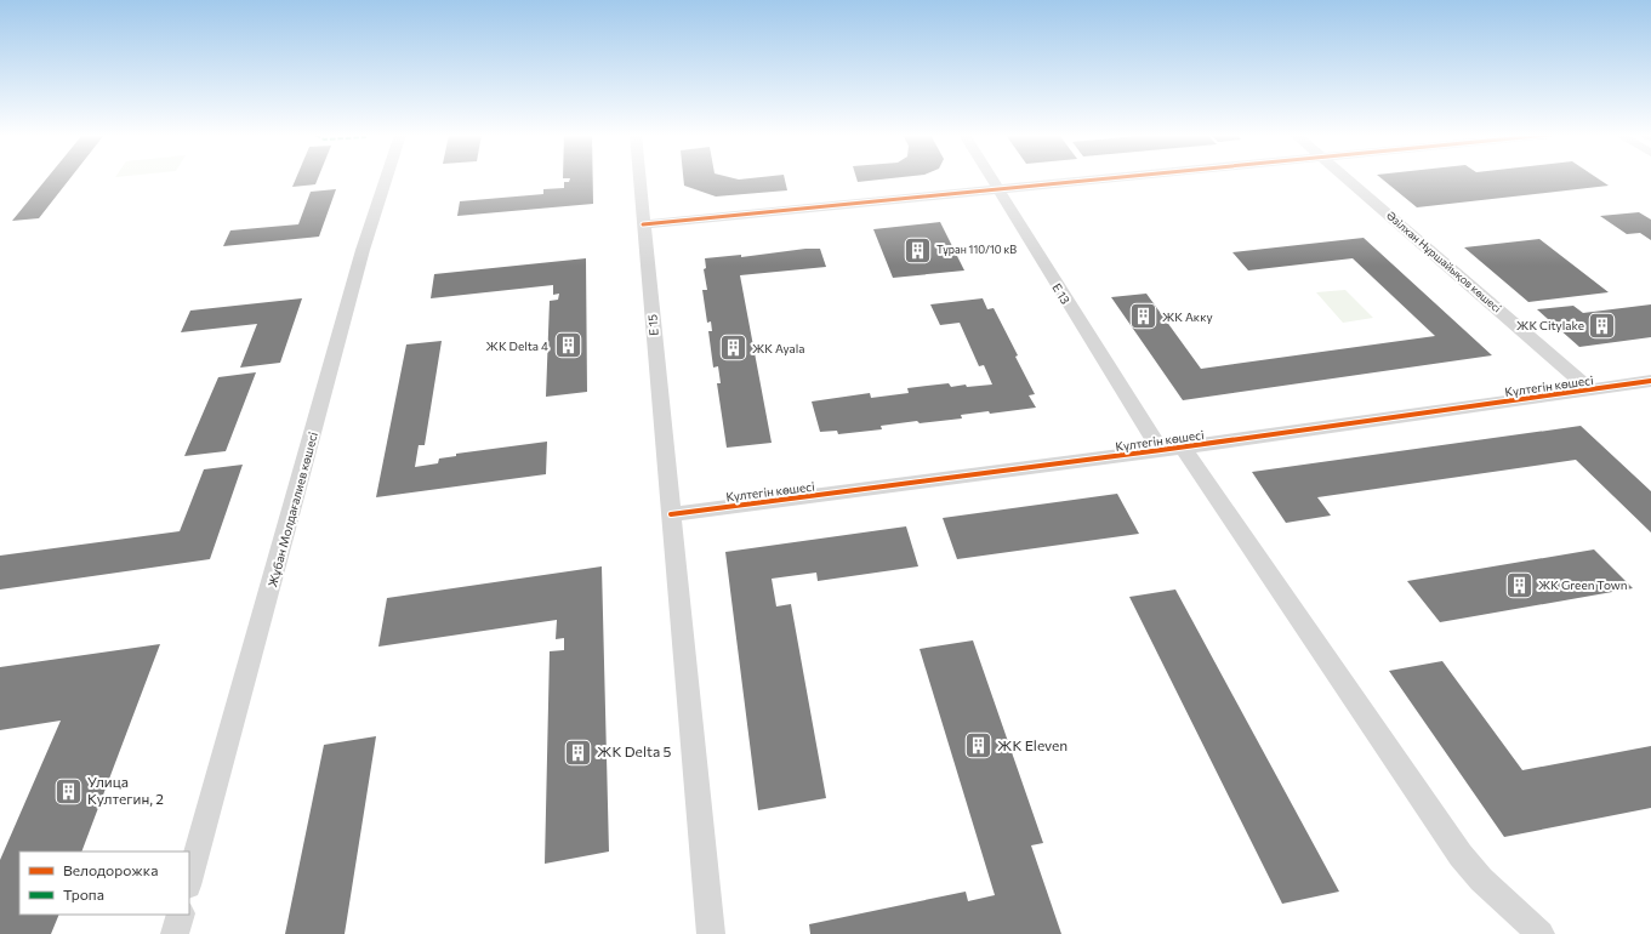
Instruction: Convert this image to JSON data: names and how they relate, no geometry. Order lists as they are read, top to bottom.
{
  "streets": {
    "street": [
      "Әзілхан Нұршайықов көшесі",
      "E 13",
      "E 15",
      "Күлтегін көшесі",
      "Жұбан Молдағалиев көшесі"
    ]
  },
  "crossings": [
    ["Әзілхан Нұршайықов көшесі", "Күлтегін көшесі"],
    ["E 13", "Күлтегін көшесі"],
    ["E 15", "Күлтегін көшесі"]
  ],
  "places": {
    "building": [
      "Тұран 110/10 кВ",
      "ЖК Акку",
      "ЖК Citylake",
      "ЖК Delta 4",
      "ЖК Ayala",
      "ЖК Green Town",
      "ЖК Eleven",
      "ЖК Delta 5",
      "Улица Култегин, 2"
    ]
  },
  "legend": ["Велодорожка", "Тропа"]
}
